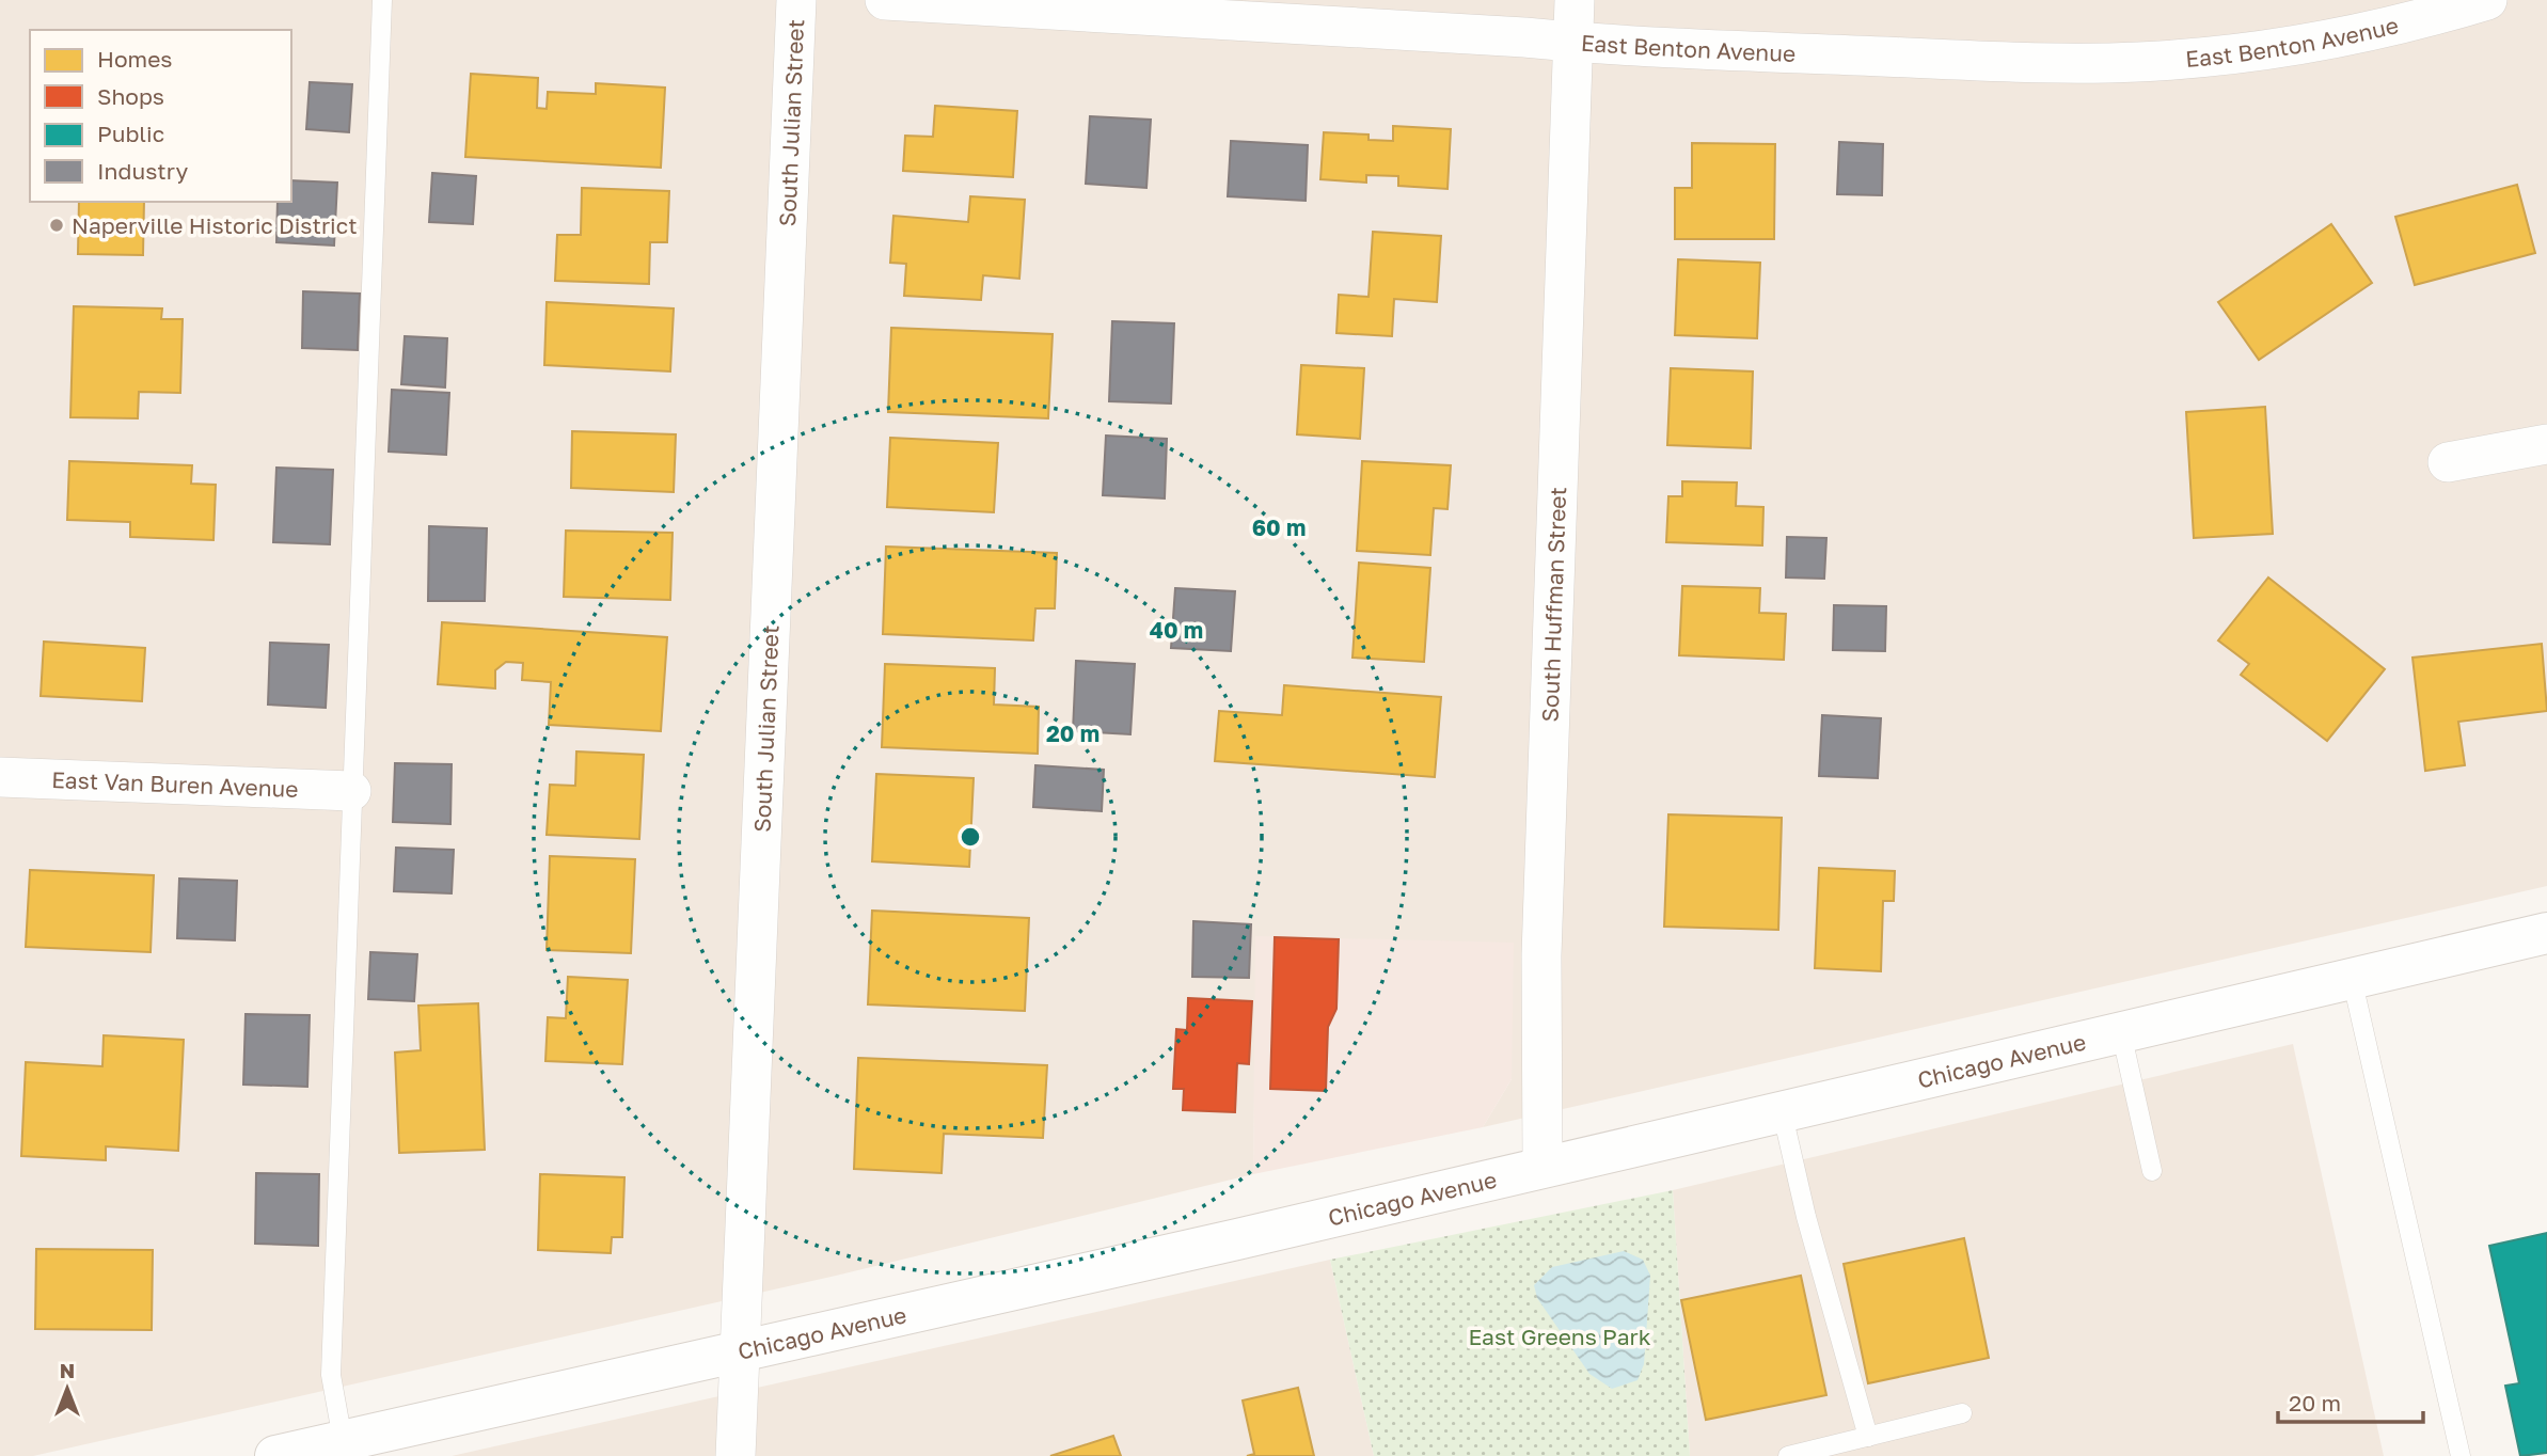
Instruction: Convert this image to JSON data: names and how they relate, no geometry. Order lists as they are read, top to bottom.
{
  "streets": {
    "main road": ["Chicago Avenue"],
    "street": [
      "East Benton Avenue",
      "South Julian Street",
      "South Huffman Street",
      "East Van Buren Avenue"
    ]
  },
  "crossings": [
    ["East Benton Avenue", "South Huffman Street"],
    ["South Julian Street", "Chicago Avenue"],
    ["South Huffman Street", "Chicago Avenue"]
  ],
  "parks": ["East Greens Park"],
  "places": ["Naperville Historic District"],
  "legend": [
    "Homes",
    "Shops",
    "Public",
    "Industry"
  ],
  "scale_bar": "20 m",
  "north": "top",
  "rings": ["60 m", "40 m", "20 m"]
}
